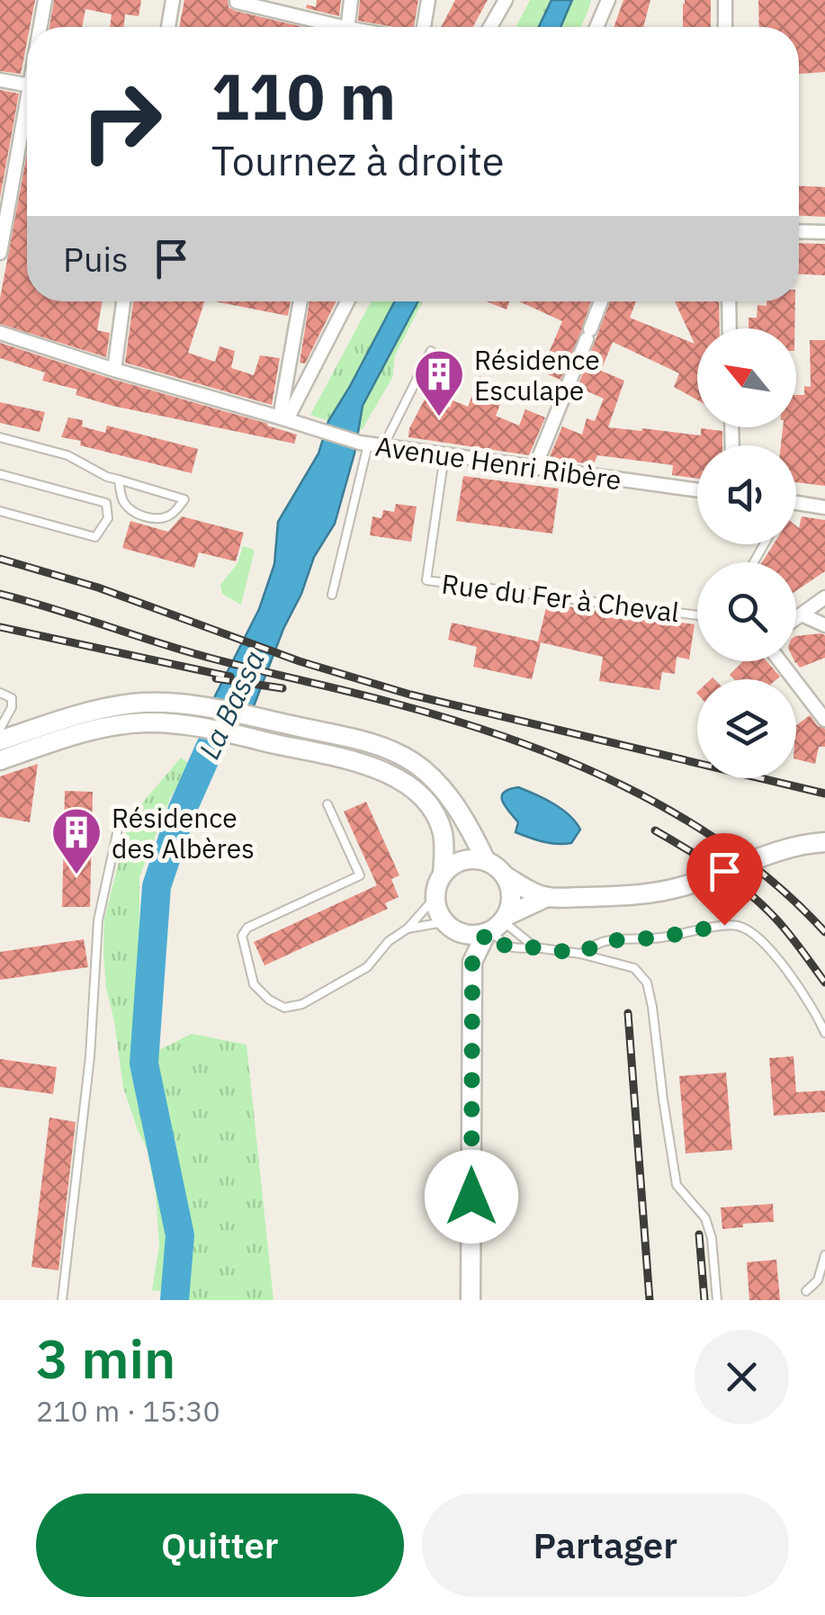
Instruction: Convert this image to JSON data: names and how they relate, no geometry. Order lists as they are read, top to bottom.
{
  "streets": {
    "street": ["Avenue Henri Ribère"],
    "lane": ["Rue du Fer à Cheval"]
  },
  "crossings": [
    ["Avenue Henri Ribère", "Rue du Fer à Cheval"]
  ],
  "water": ["La Bassa"],
  "places": {
    "building": ["Résidence Esculape", "Résidence des Albères"]
  },
  "north": "top left",
  "page": {
    "turn": ["110 m", "Tournez à droite"],
    "then": "Puis",
    "heading": ["3 min", "210 m · 15:30"],
    "buttons": ["Quitter", "Partager"]
  }
}
